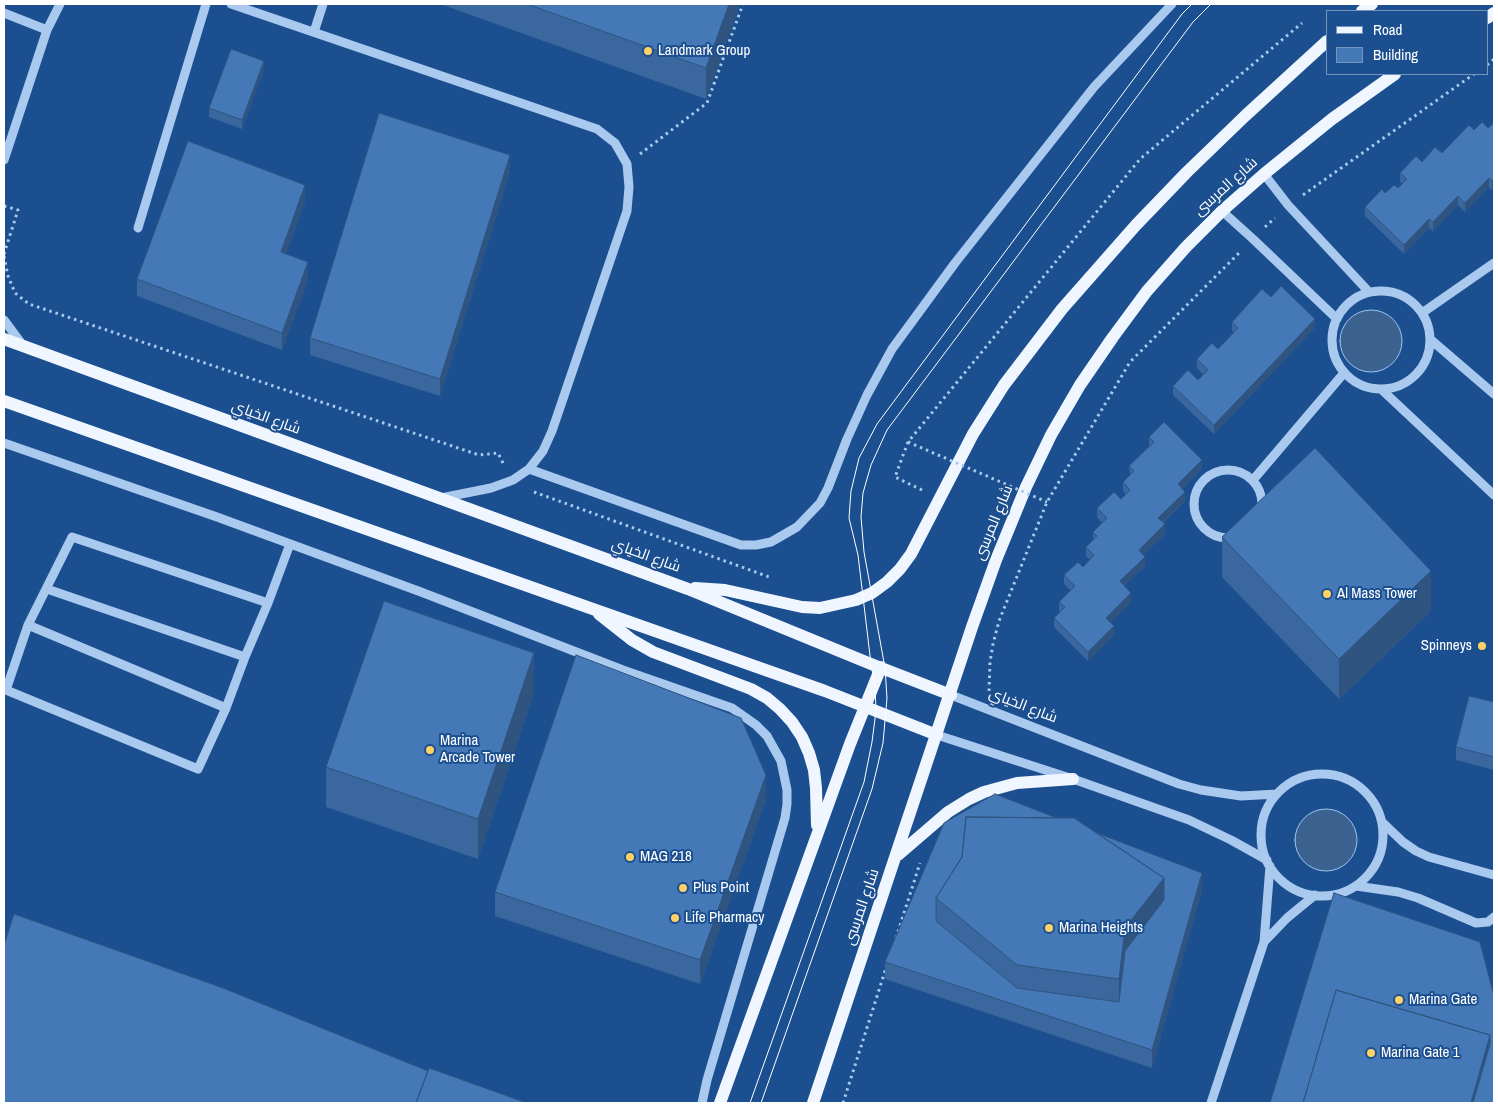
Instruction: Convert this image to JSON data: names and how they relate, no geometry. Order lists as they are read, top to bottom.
{
  "streets": {
    "main road": ["شارع المرسى", "شارع الخياي"]
  },
  "crossings": [
    ["شارع المرسى", "شارع الخياي"]
  ],
  "places": [
    "Landmark Group",
    "Al Mass Tower",
    "Spinneys",
    "Marina Arcade Tower",
    "MAG 218",
    "Plus Point",
    "Life Pharmacy",
    "Marina Heights",
    "Marina Gate",
    "Marina Gate 1"
  ],
  "legend": ["Road", "Building"]
}
